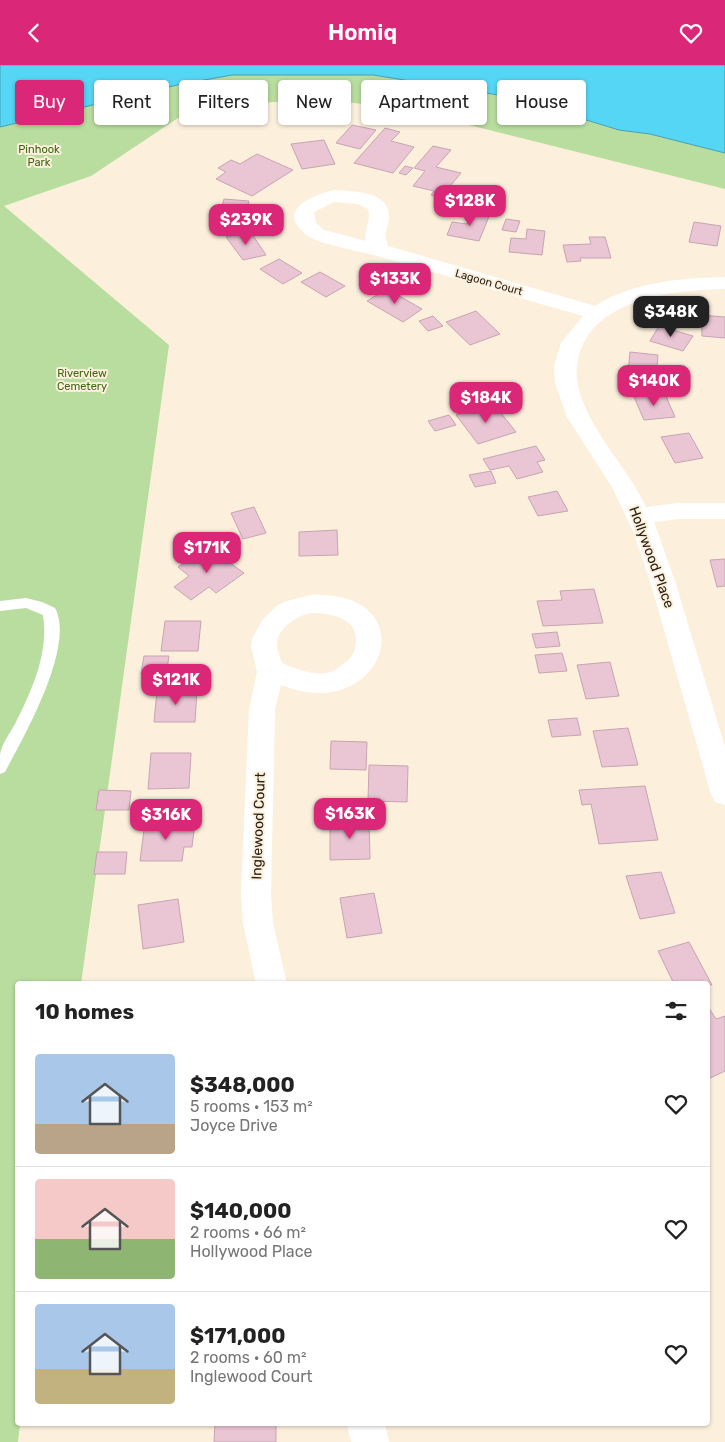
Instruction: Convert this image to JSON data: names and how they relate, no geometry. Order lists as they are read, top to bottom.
{
  "streets": {
    "street": ["Lagoon Court", "Hollywood Place", "Inglewood Court"]
  },
  "crossings": [
    ["Lagoon Court", "Hollywood Place"]
  ],
  "parks": ["Pinhook Park", "Riverview Cemetery"],
  "page": {
    "header": "Homiq",
    "chip": [
      "Buy",
      "Rent",
      "Filters",
      "New",
      "Apartment",
      "House"
    ],
    "price": [
      "$128K",
      "$239K",
      "$133K",
      "$348K",
      "$140K",
      "$184K",
      "$171K",
      "$121K",
      "$163K",
      "$316K"
    ],
    "heading": "10 homes",
    "list": [
      {
        "name": "$348,000",
        "note": "5 rooms · 153 m² · Joyce Drive"
      },
      {
        "name": "$140,000",
        "note": "2 rooms · 66 m² · Hollywood Place"
      },
      {
        "name": "$171,000",
        "note": "2 rooms · 60 m² · Inglewood Court"
      }
    ]
  }
}
